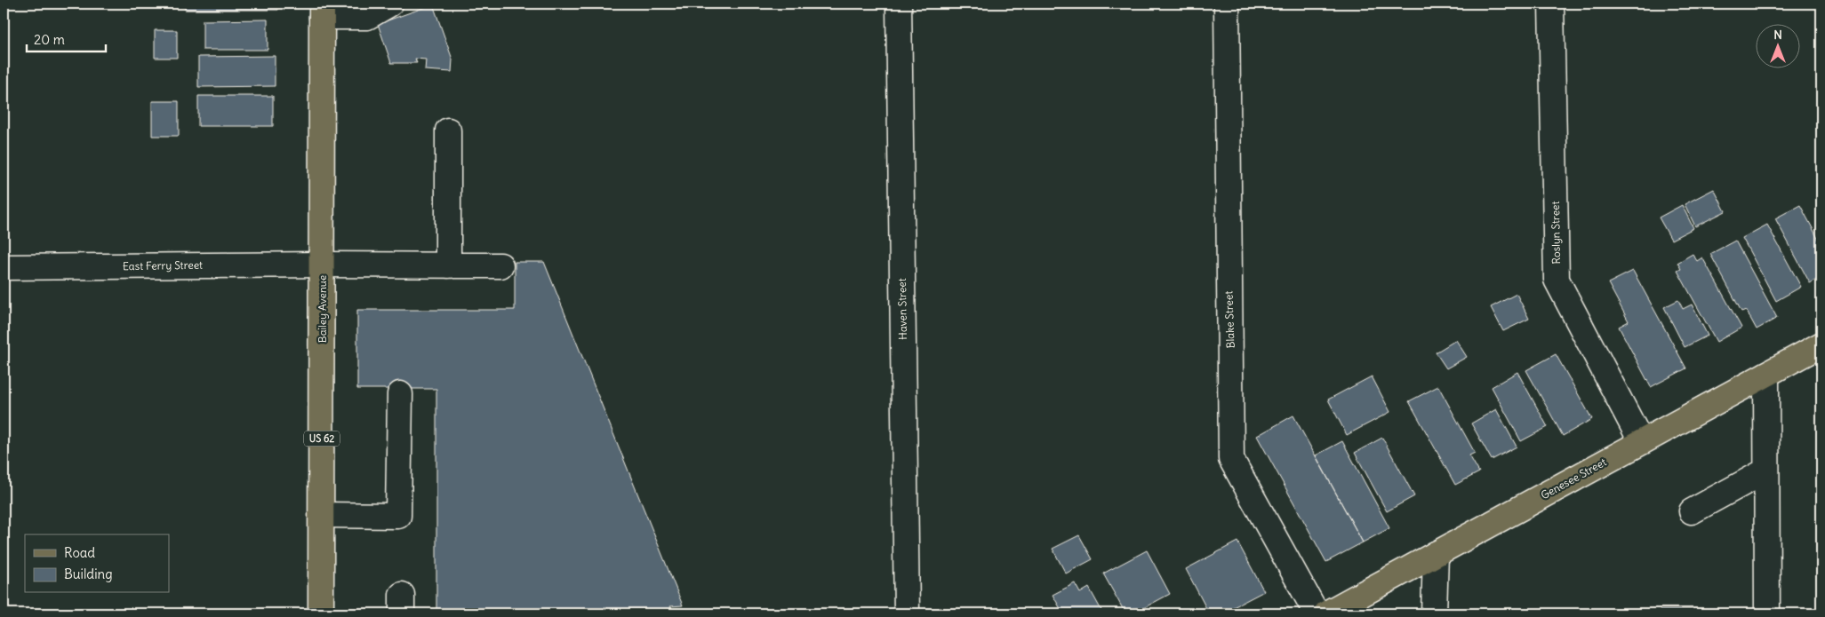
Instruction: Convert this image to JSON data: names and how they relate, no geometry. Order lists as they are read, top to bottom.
{
  "streets": {
    "main road": ["Bailey Avenue", "US 62", "Genesee Street"],
    "street": [
      "Roslyn Street",
      "East Ferry Street",
      "Haven Street",
      "Blake Street"
    ]
  },
  "crossings": [
    ["Roslyn Street", "Genesee Street"],
    ["East Ferry Street", "Bailey Avenue"]
  ],
  "legend": ["Road", "Building"],
  "scale_bar": "20 m",
  "north": "top"
}
